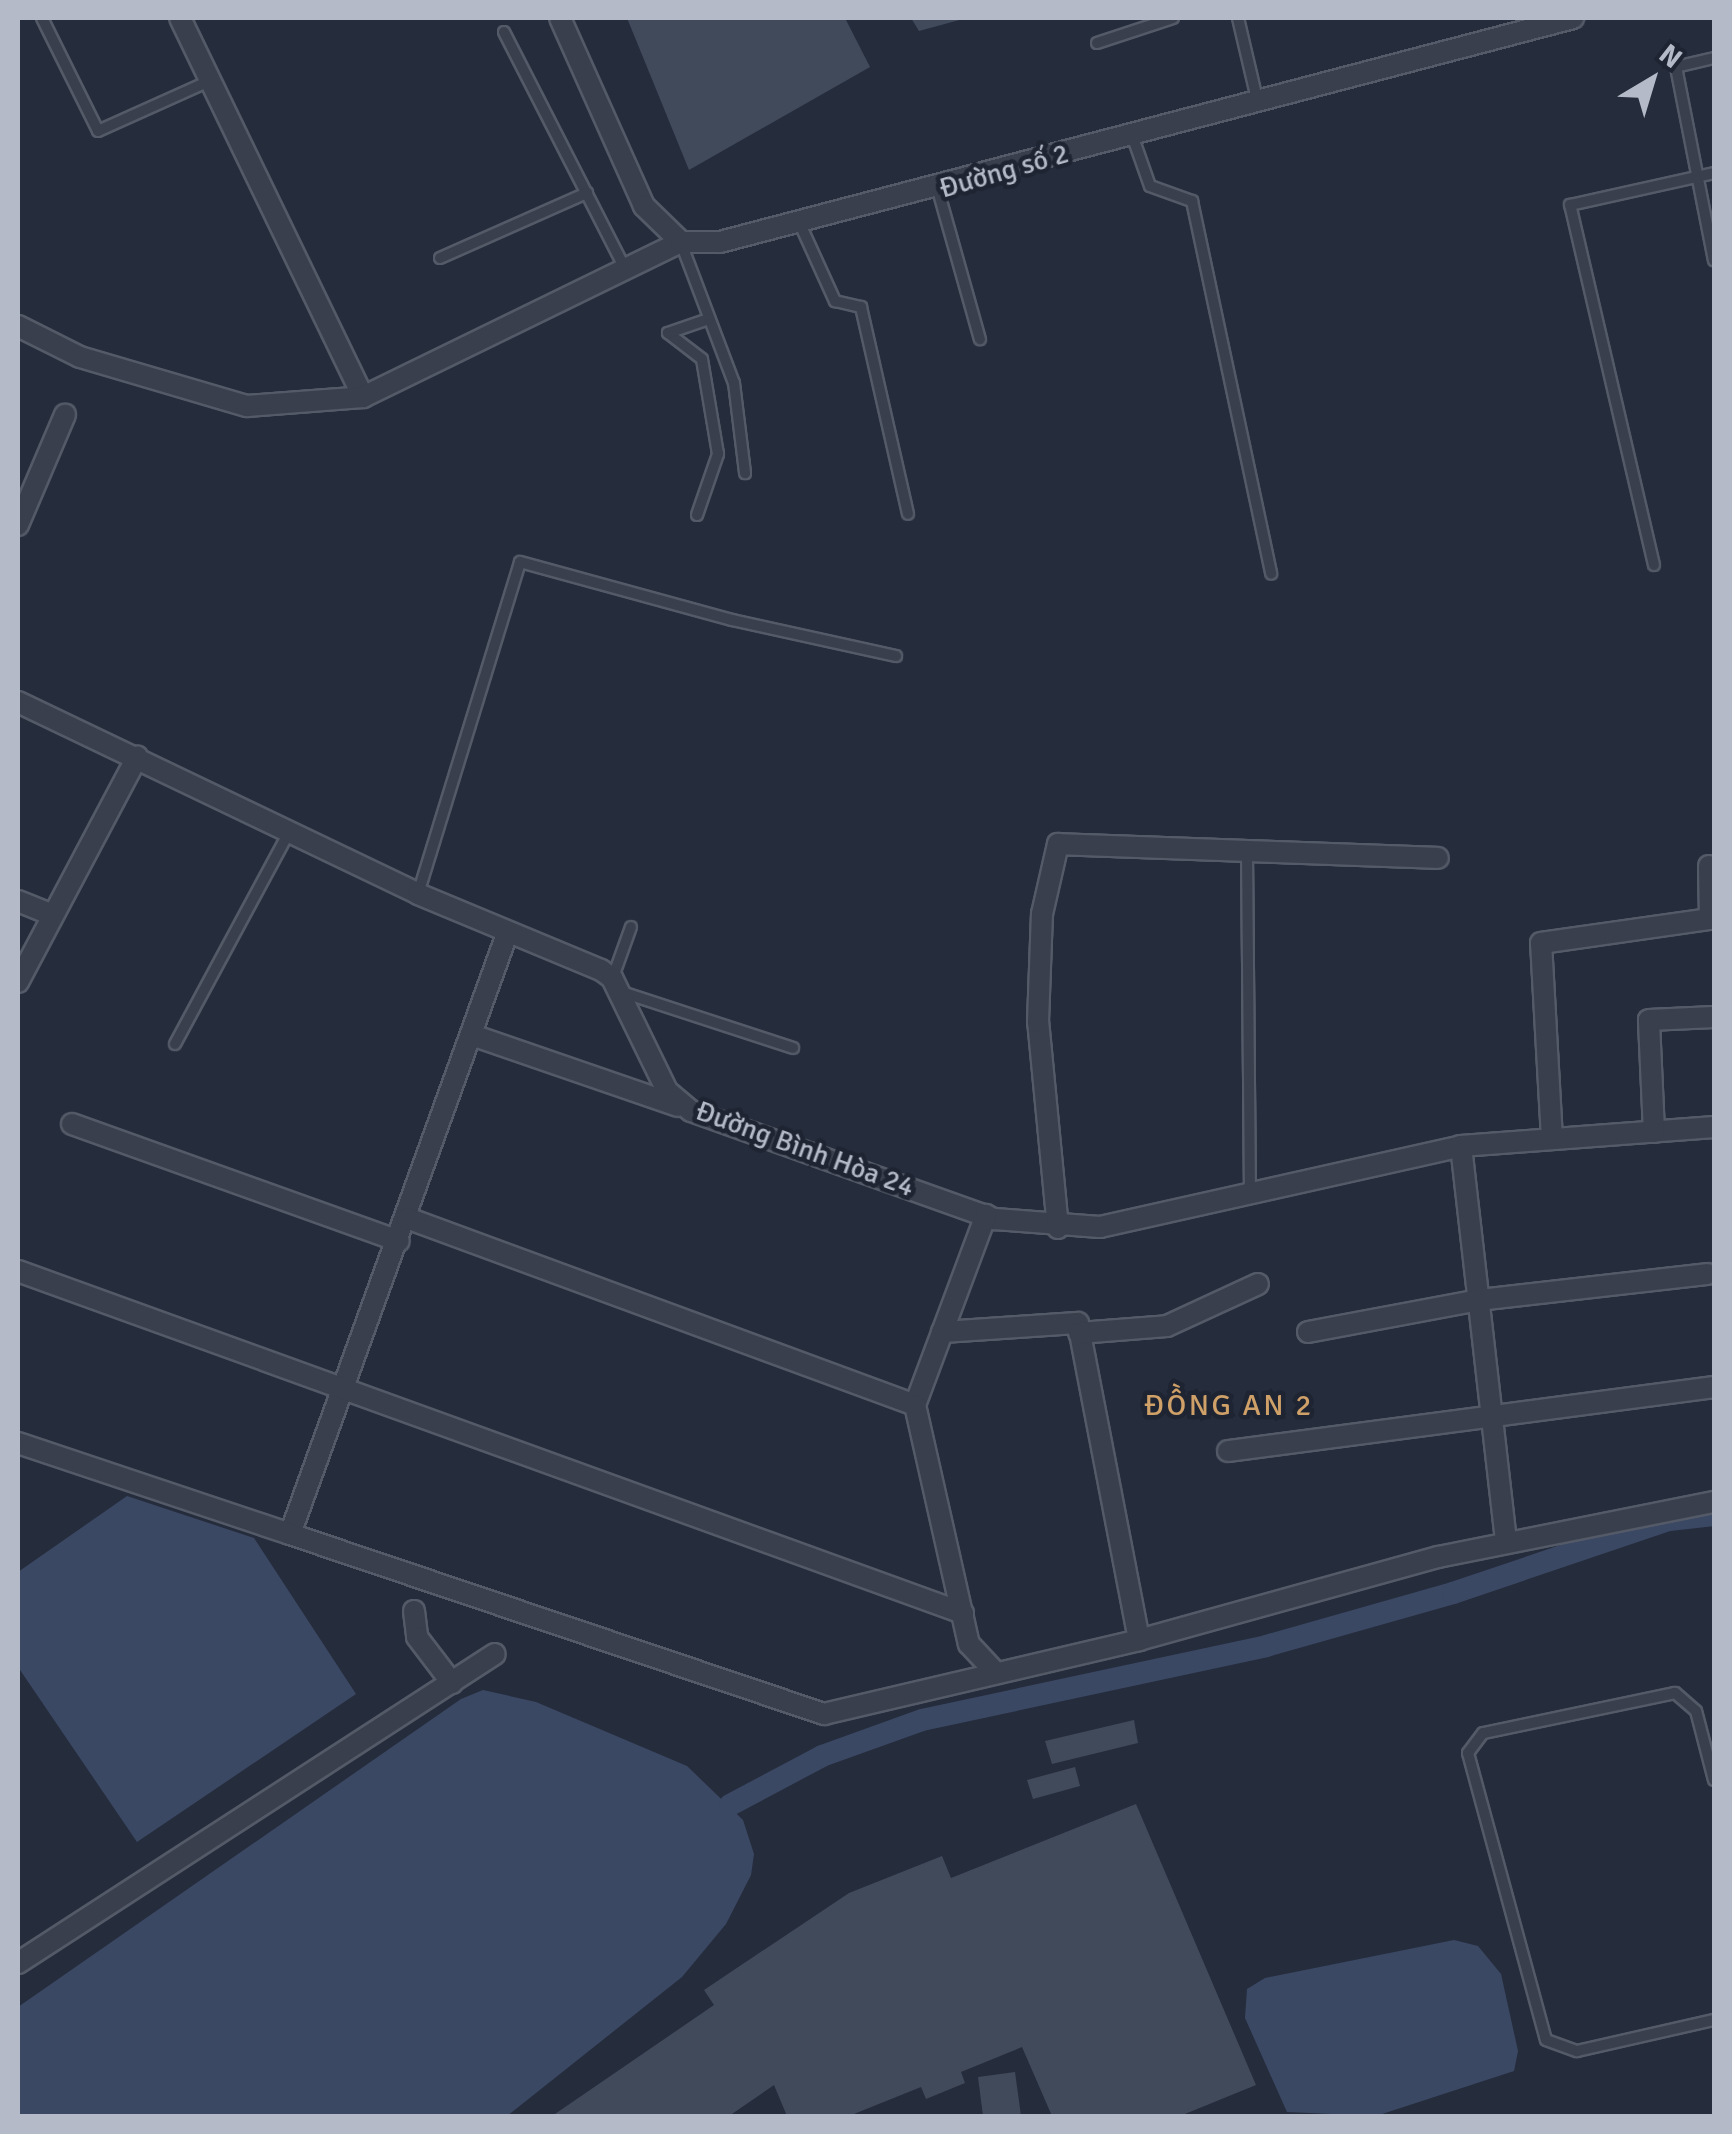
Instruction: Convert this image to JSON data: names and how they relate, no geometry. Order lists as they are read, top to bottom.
{
  "streets": {
    "street": ["Đường số 2", "Đường Bình Hòa 24"]
  },
  "districts": ["ĐỒNG AN 2"],
  "north": "top right"
}
